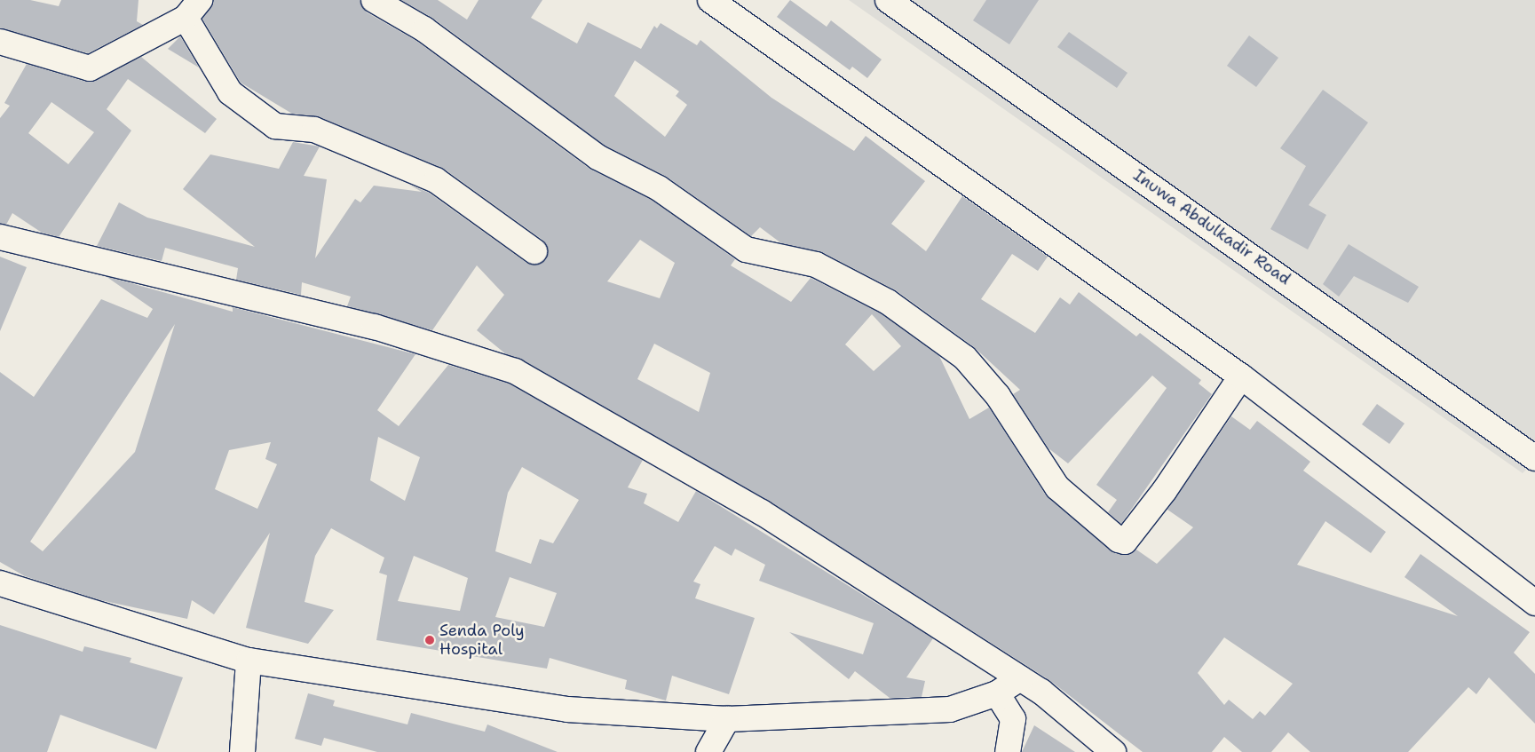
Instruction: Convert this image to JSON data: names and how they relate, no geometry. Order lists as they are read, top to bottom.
{
  "streets": {
    "street": ["Inuwa Abdulkadir Road"]
  },
  "places": ["Senda Poly Hospital"]
}
